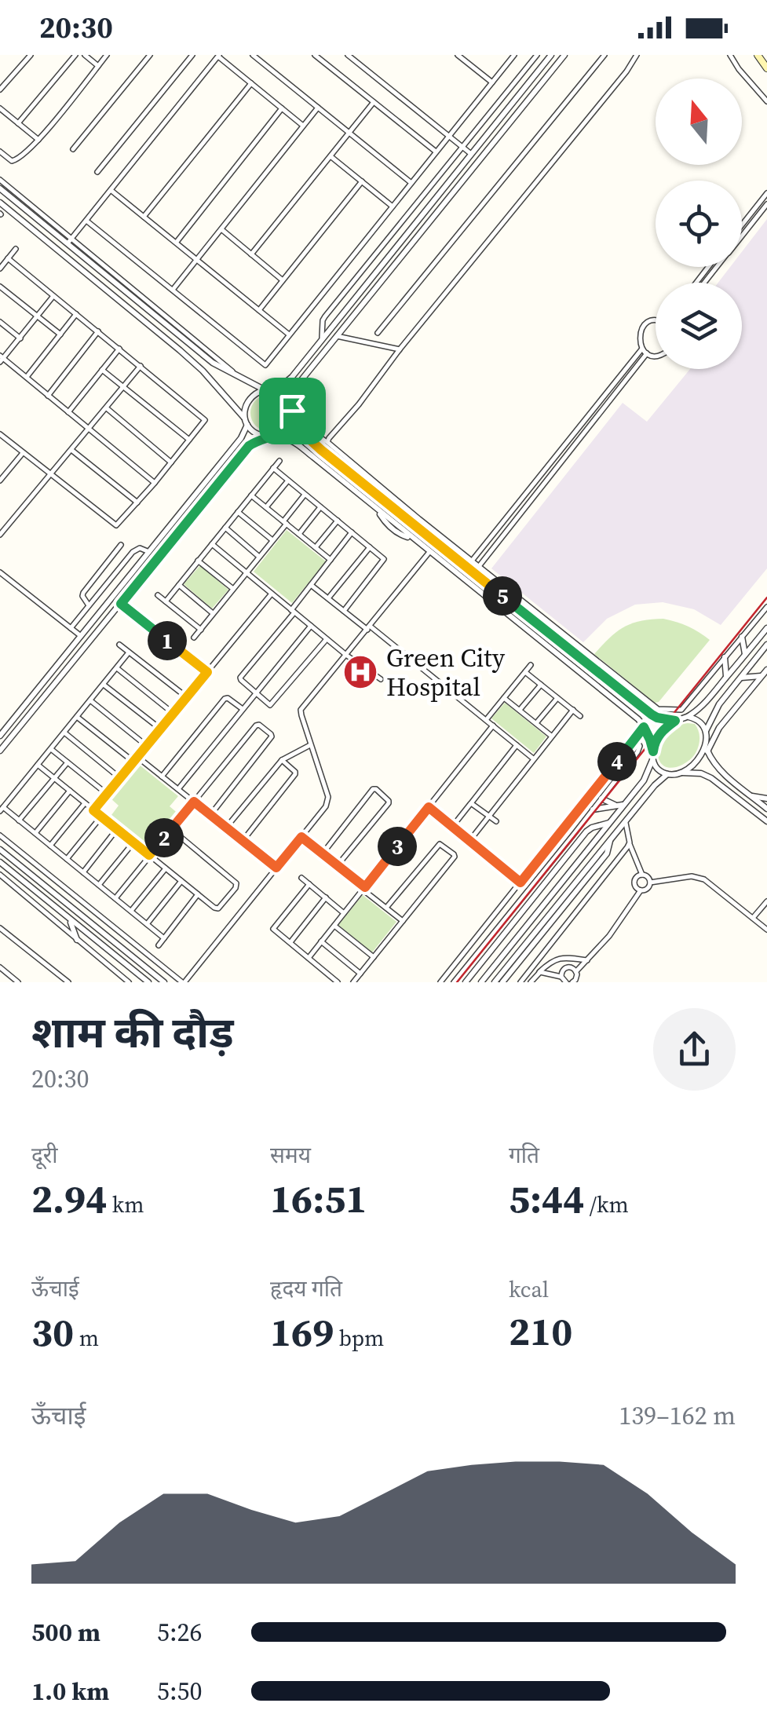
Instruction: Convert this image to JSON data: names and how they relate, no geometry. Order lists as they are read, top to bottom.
{
  "places": {
    "hospital": ["Green City Hospital"]
  },
  "north": "top",
  "page": {
    "status": "20:30",
    "pins": [
      "5",
      "1",
      "4",
      "2",
      "3"
    ],
    "heading": ["शाम की दौड़", "20:30"],
    "stats": [
      ["दूरी", "2.94 km"],
      ["समय", "16:51"],
      ["गति", "5:44 /km"],
      ["ऊँचाई", "30 m"],
      ["हृदय गति", "169 bpm"],
      ["kcal", "210"]
    ],
    "chart": ["ऊँचाई", "139–162 m"],
    "list": [
      {
        "name": "500 m",
        "note": "5:26"
      },
      {
        "name": "1.0 km",
        "note": "5:50"
      }
    ]
  }
}
